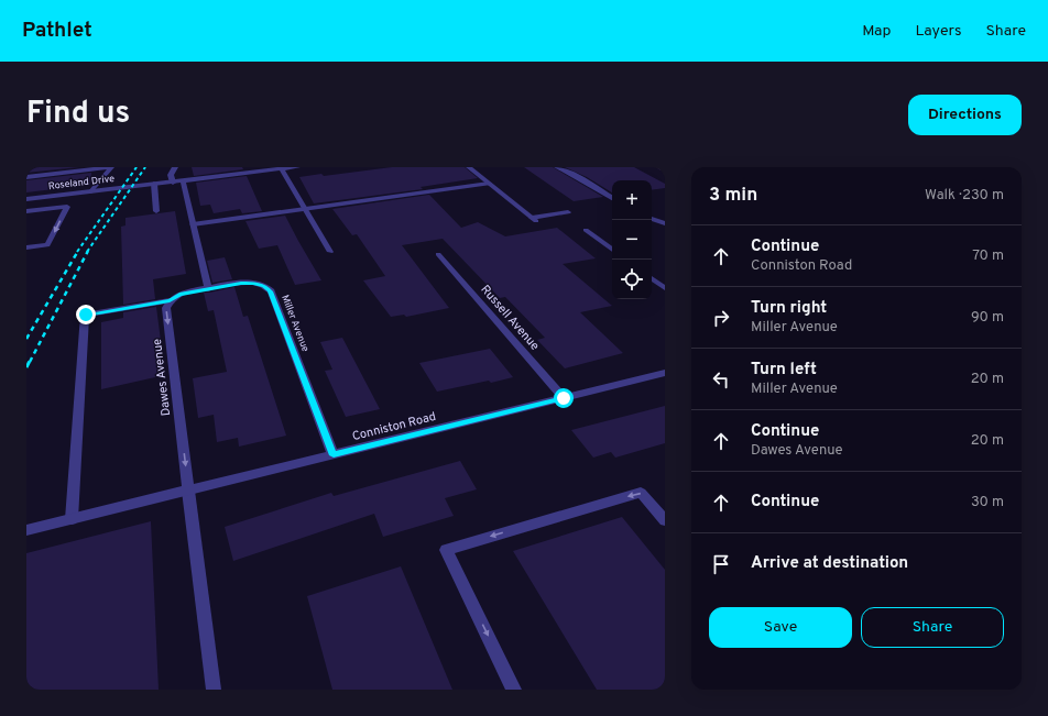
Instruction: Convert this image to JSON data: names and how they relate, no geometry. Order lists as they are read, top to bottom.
{
  "streets": {
    "street": [
      "Roseland Drive",
      "Russell Avenue",
      "Miller Avenue",
      "Dawes Avenue",
      "Conniston Road"
    ]
  },
  "crossings": [
    ["Russell Avenue", "Conniston Road"],
    ["Miller Avenue", "Conniston Road"],
    ["Dawes Avenue", "Conniston Road"]
  ],
  "one_way": ["Dawes Avenue"],
  "page": {
    "header": "Pathlet",
    "nav": ["Map", "Layers", "Share"],
    "title": "Find us",
    "buttons": [
      "Directions",
      ["Save", "Share"]
    ],
    "heading": ["3 min", "Walk · 230 m"],
    "map_buttons": ["+", "−"],
    "list": [
      ["Continue", "Conniston Road", "70 m"],
      ["Turn right", "Miller Avenue", "90 m"],
      ["Turn left", "Miller Avenue", "20 m"],
      ["Continue", "Dawes Avenue", "20 m"],
      ["Continue", "30 m"],
      "Arrive at destination"
    ]
  }
}
